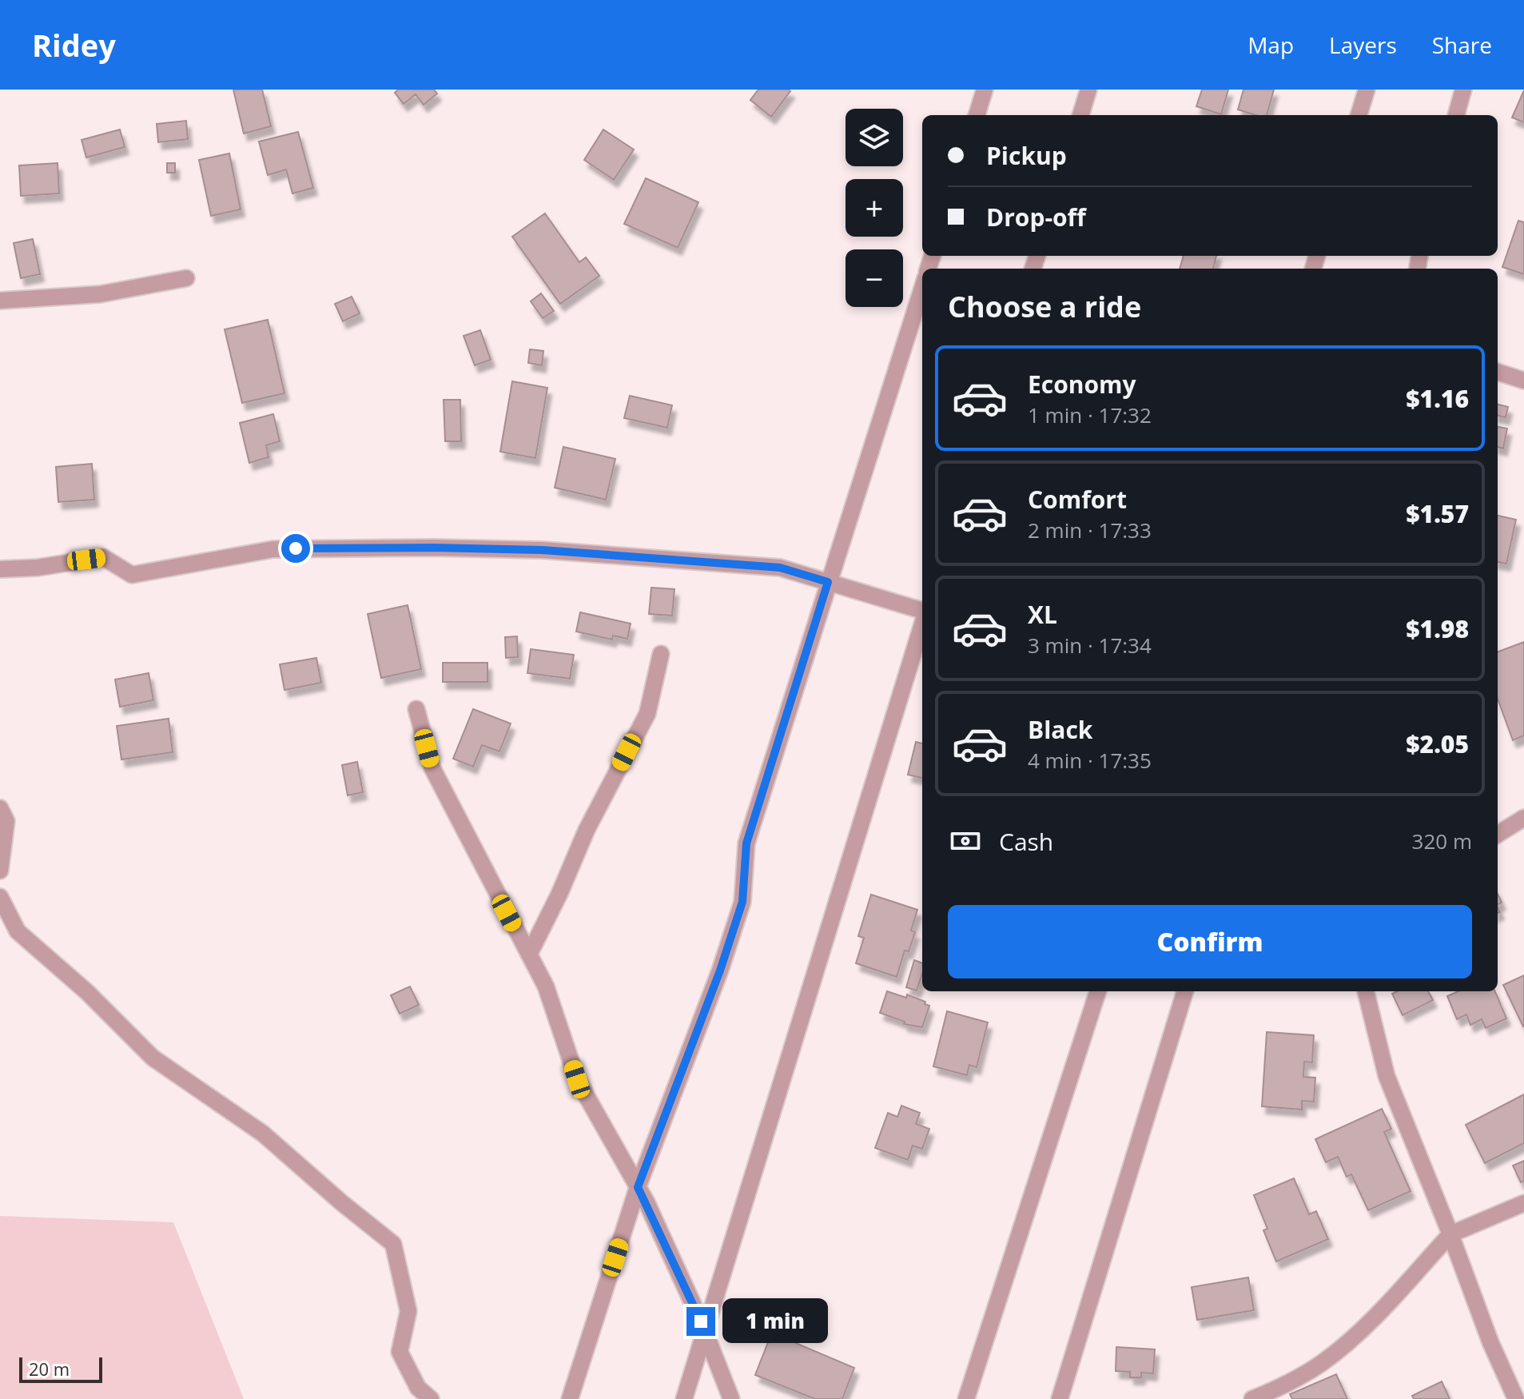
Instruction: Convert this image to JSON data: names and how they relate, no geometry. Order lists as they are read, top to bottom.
{
  "scale_bar": "20 m",
  "page": {
    "header": "Ridey",
    "nav": ["Map", "Layers", "Share"],
    "map_buttons": ["+", "−"],
    "banner": ["Pickup", "Drop-off"],
    "heading": "Choose a ride",
    "list": [
      {
        "name": "Economy",
        "note": "1 min · 17:32",
        "value": "$1.16"
      },
      {
        "name": "Comfort",
        "note": "2 min · 17:33",
        "value": "$1.57"
      },
      {
        "name": "XL",
        "note": "3 min · 17:34",
        "value": "$1.98"
      },
      {
        "name": "Black",
        "note": "4 min · 17:35",
        "value": "$2.05"
      }
    ],
    "pay": ["Cash", "320 m"],
    "buttons": "Confirm",
    "bubble": "1 min",
    "scale": "20 m"
  }
}
